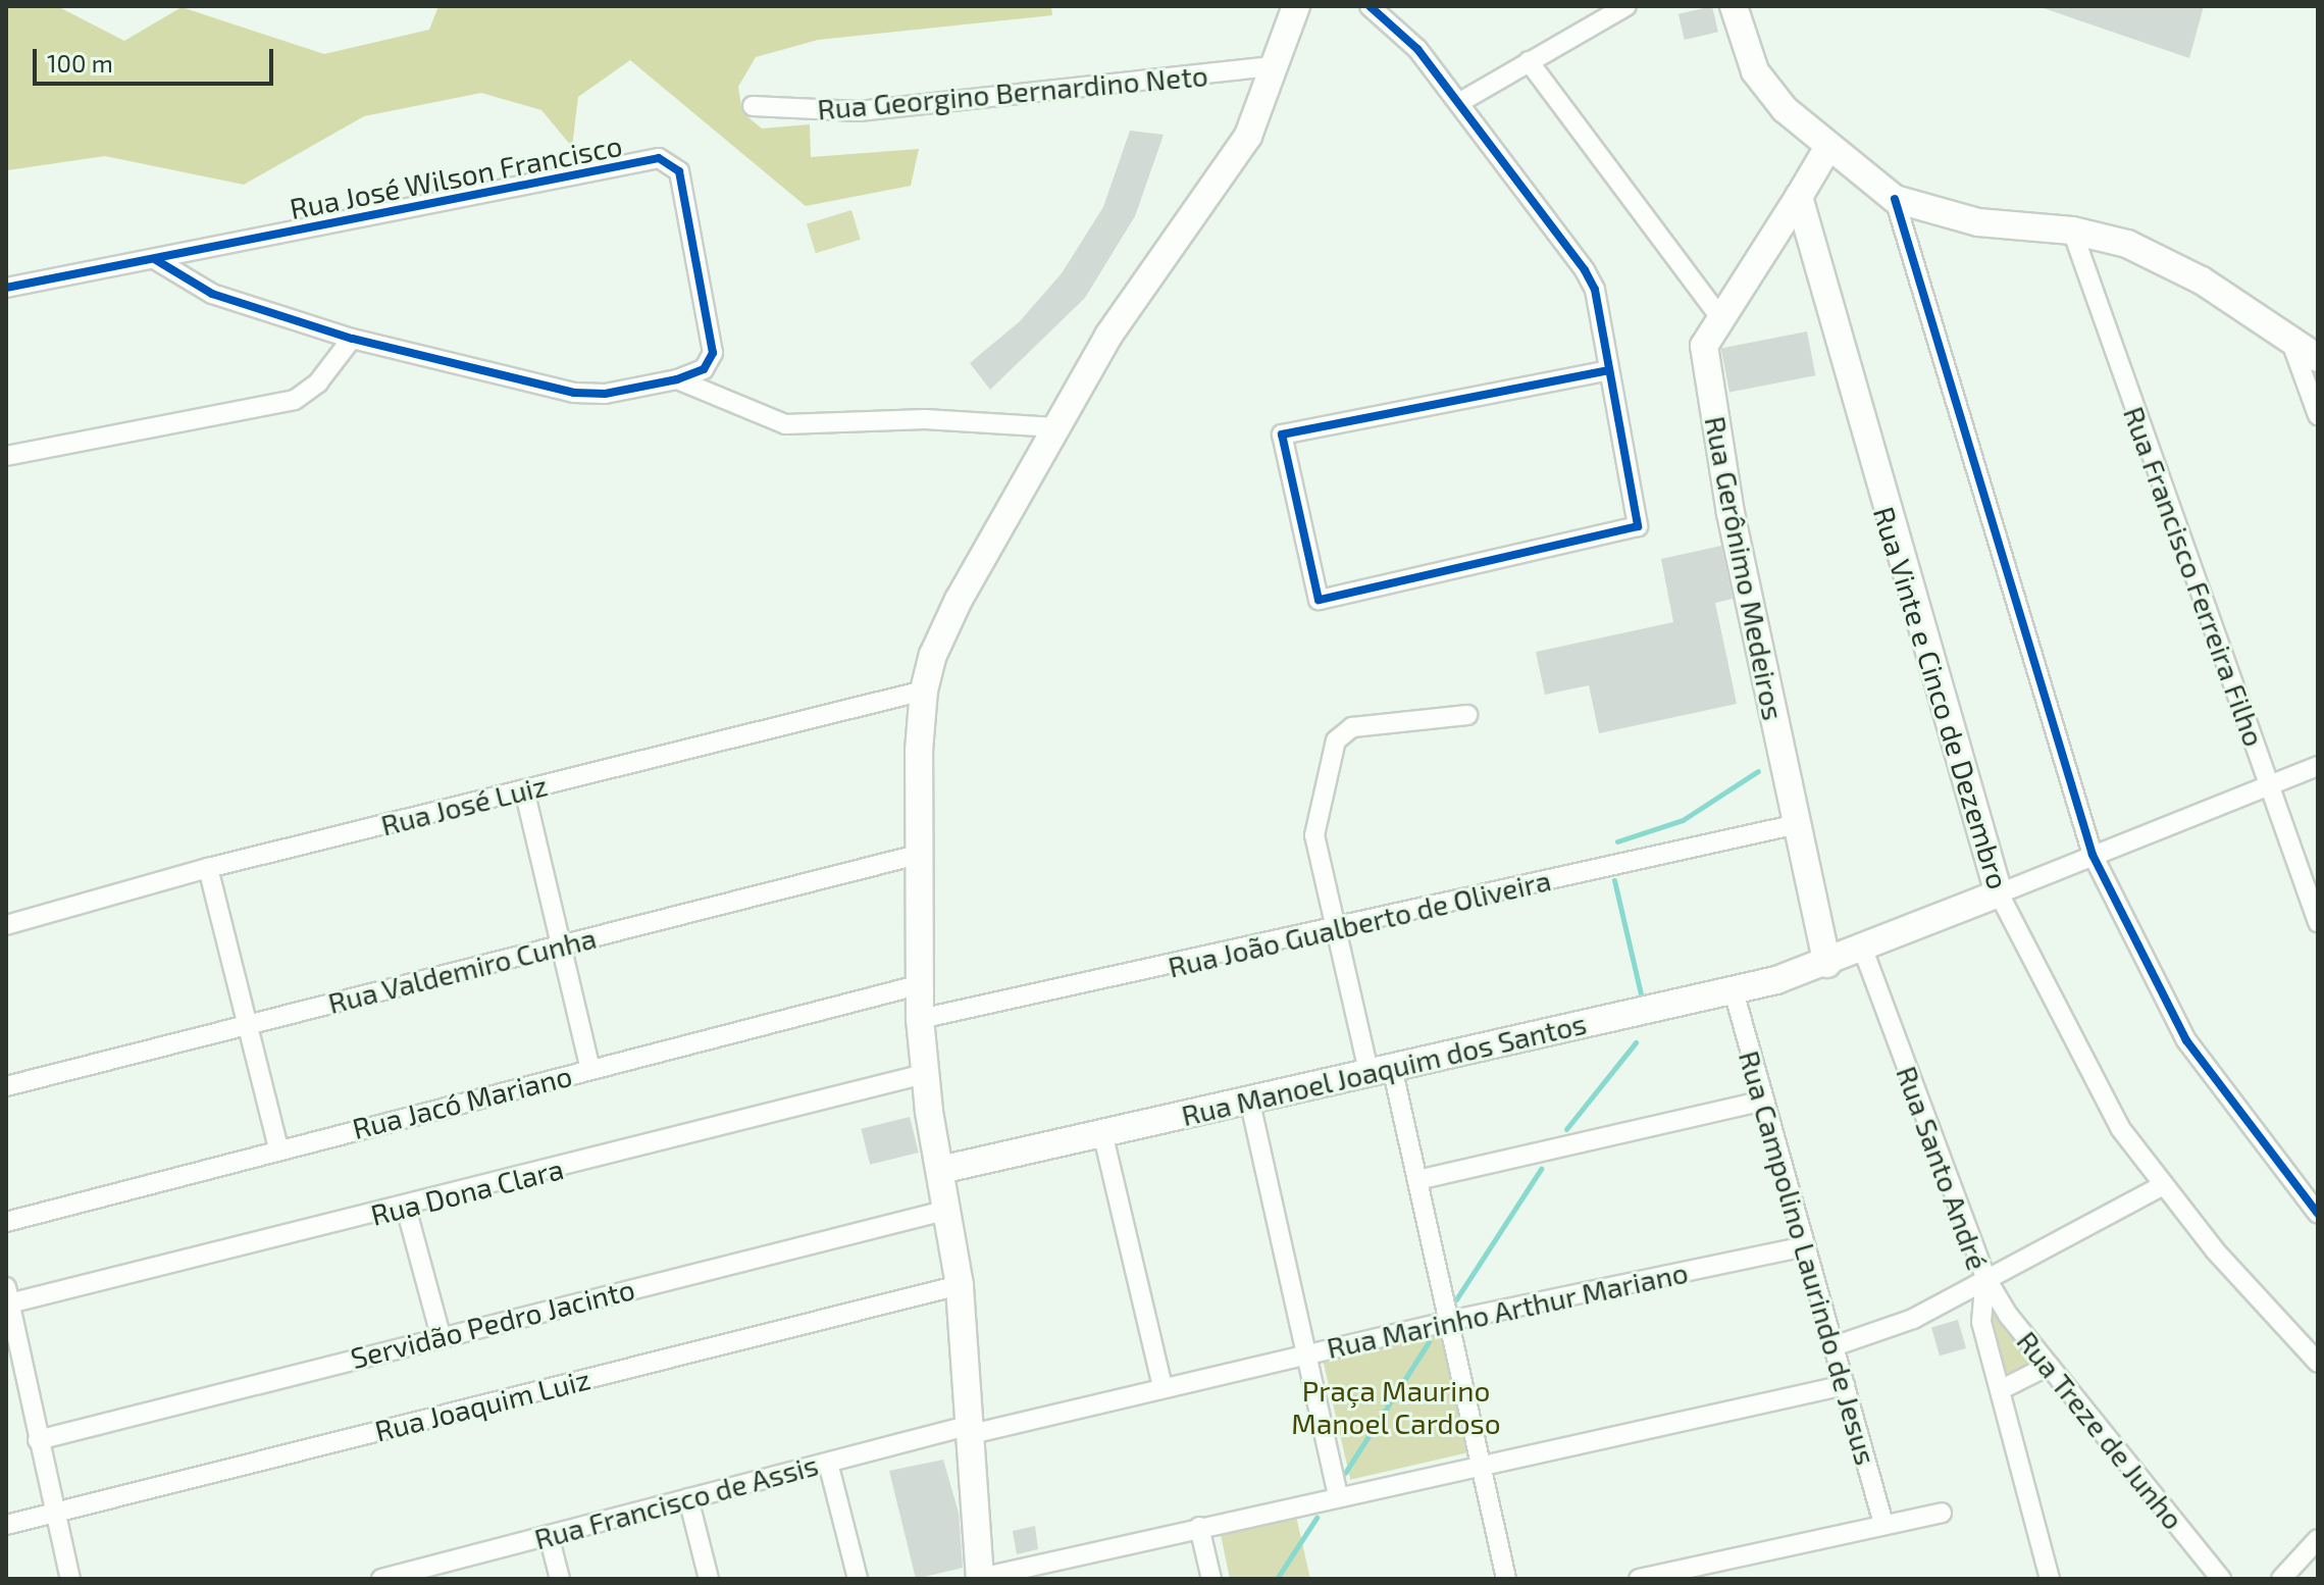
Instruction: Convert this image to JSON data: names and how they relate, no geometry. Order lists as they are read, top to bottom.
{
  "streets": {
    "main road": ["Rua Gerônimo Medeiros", "Rua Vinte e Cinco de Dezembro", "Rua Manoel Joaquim dos Santos"],
    "street": [
      "Rua Georgino Bernardino Neto",
      "Rua José Wilson Francisco",
      "Rua Francisco Ferreira Filho",
      "Rua José Luiz",
      "Rua João Gualberto de Oliveira",
      "Rua Valdemiro Cunha",
      "Rua Jacó Mariano",
      "Rua Santo André",
      "Rua Dona Clara",
      "Rua Campolino Laurindo de Jesus",
      "Rua Marinho Arthur Mariano",
      "Servidão Pedro Jacinto",
      "Rua Joaquim Luiz",
      "Rua Treze de Junho",
      "Rua Francisco de Assis"
    ]
  },
  "crossings": [
    ["Rua Gerônimo Medeiros", "Rua Vinte e Cinco de Dezembro"],
    ["Rua Gerônimo Medeiros", "Rua João Gualberto de Oliveira"],
    ["Rua Gerônimo Medeiros", "Rua Manoel Joaquim dos Santos"],
    ["Rua Vinte e Cinco de Dezembro", "Rua Manoel Joaquim dos Santos"],
    ["Rua Manoel Joaquim dos Santos", "Rua Santo André"],
    ["Rua Manoel Joaquim dos Santos", "Rua Campolino Laurindo de Jesus"],
    ["Rua Santo André", "Rua Treze de Junho"],
    ["Rua Campolino Laurindo de Jesus", "Rua Marinho Arthur Mariano"],
    ["Rua Marinho Arthur Mariano", "Rua Francisco de Assis"]
  ],
  "parks": ["Praça Maurino Manoel Cardoso"],
  "scale_bar": "100 m"
}
